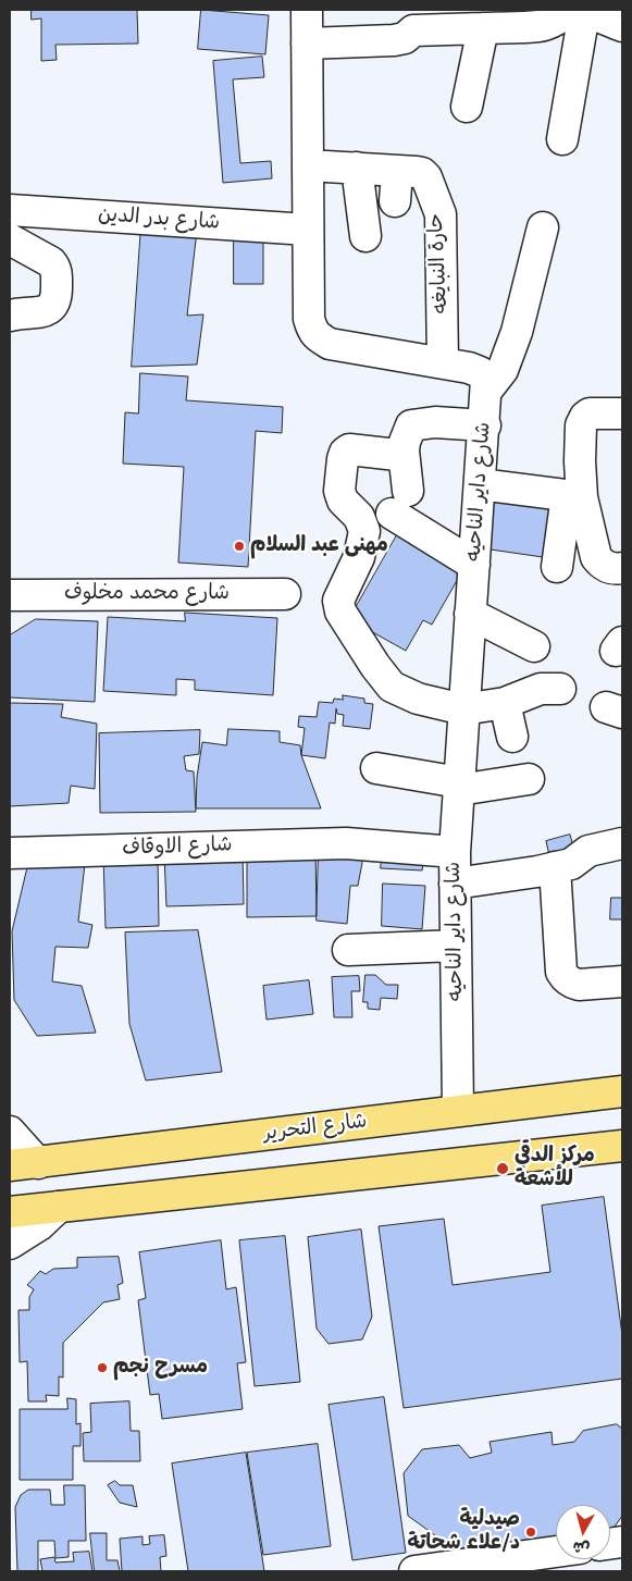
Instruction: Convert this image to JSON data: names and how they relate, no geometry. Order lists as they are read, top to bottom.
{
  "streets": {
    "main road": ["شارع التحرير"],
    "street": [
      "شارع بدر الدين",
      "حارة النبايغه",
      "شارع داير الناحيه",
      "شارع محمد مخلوف",
      "شارع الاوقاف"
    ]
  },
  "crossings": [
    ["شارع داير الناحيه", "شارع الاوقاف"],
    ["شارع داير الناحيه", "شارع التحرير"]
  ],
  "places": [
    "مهنى عبد السلام",
    "مركز الدقي للأشعة",
    "مسرح نجم",
    "صيدلية د/علاء شحاتة"
  ],
  "north": "bottom"
}
